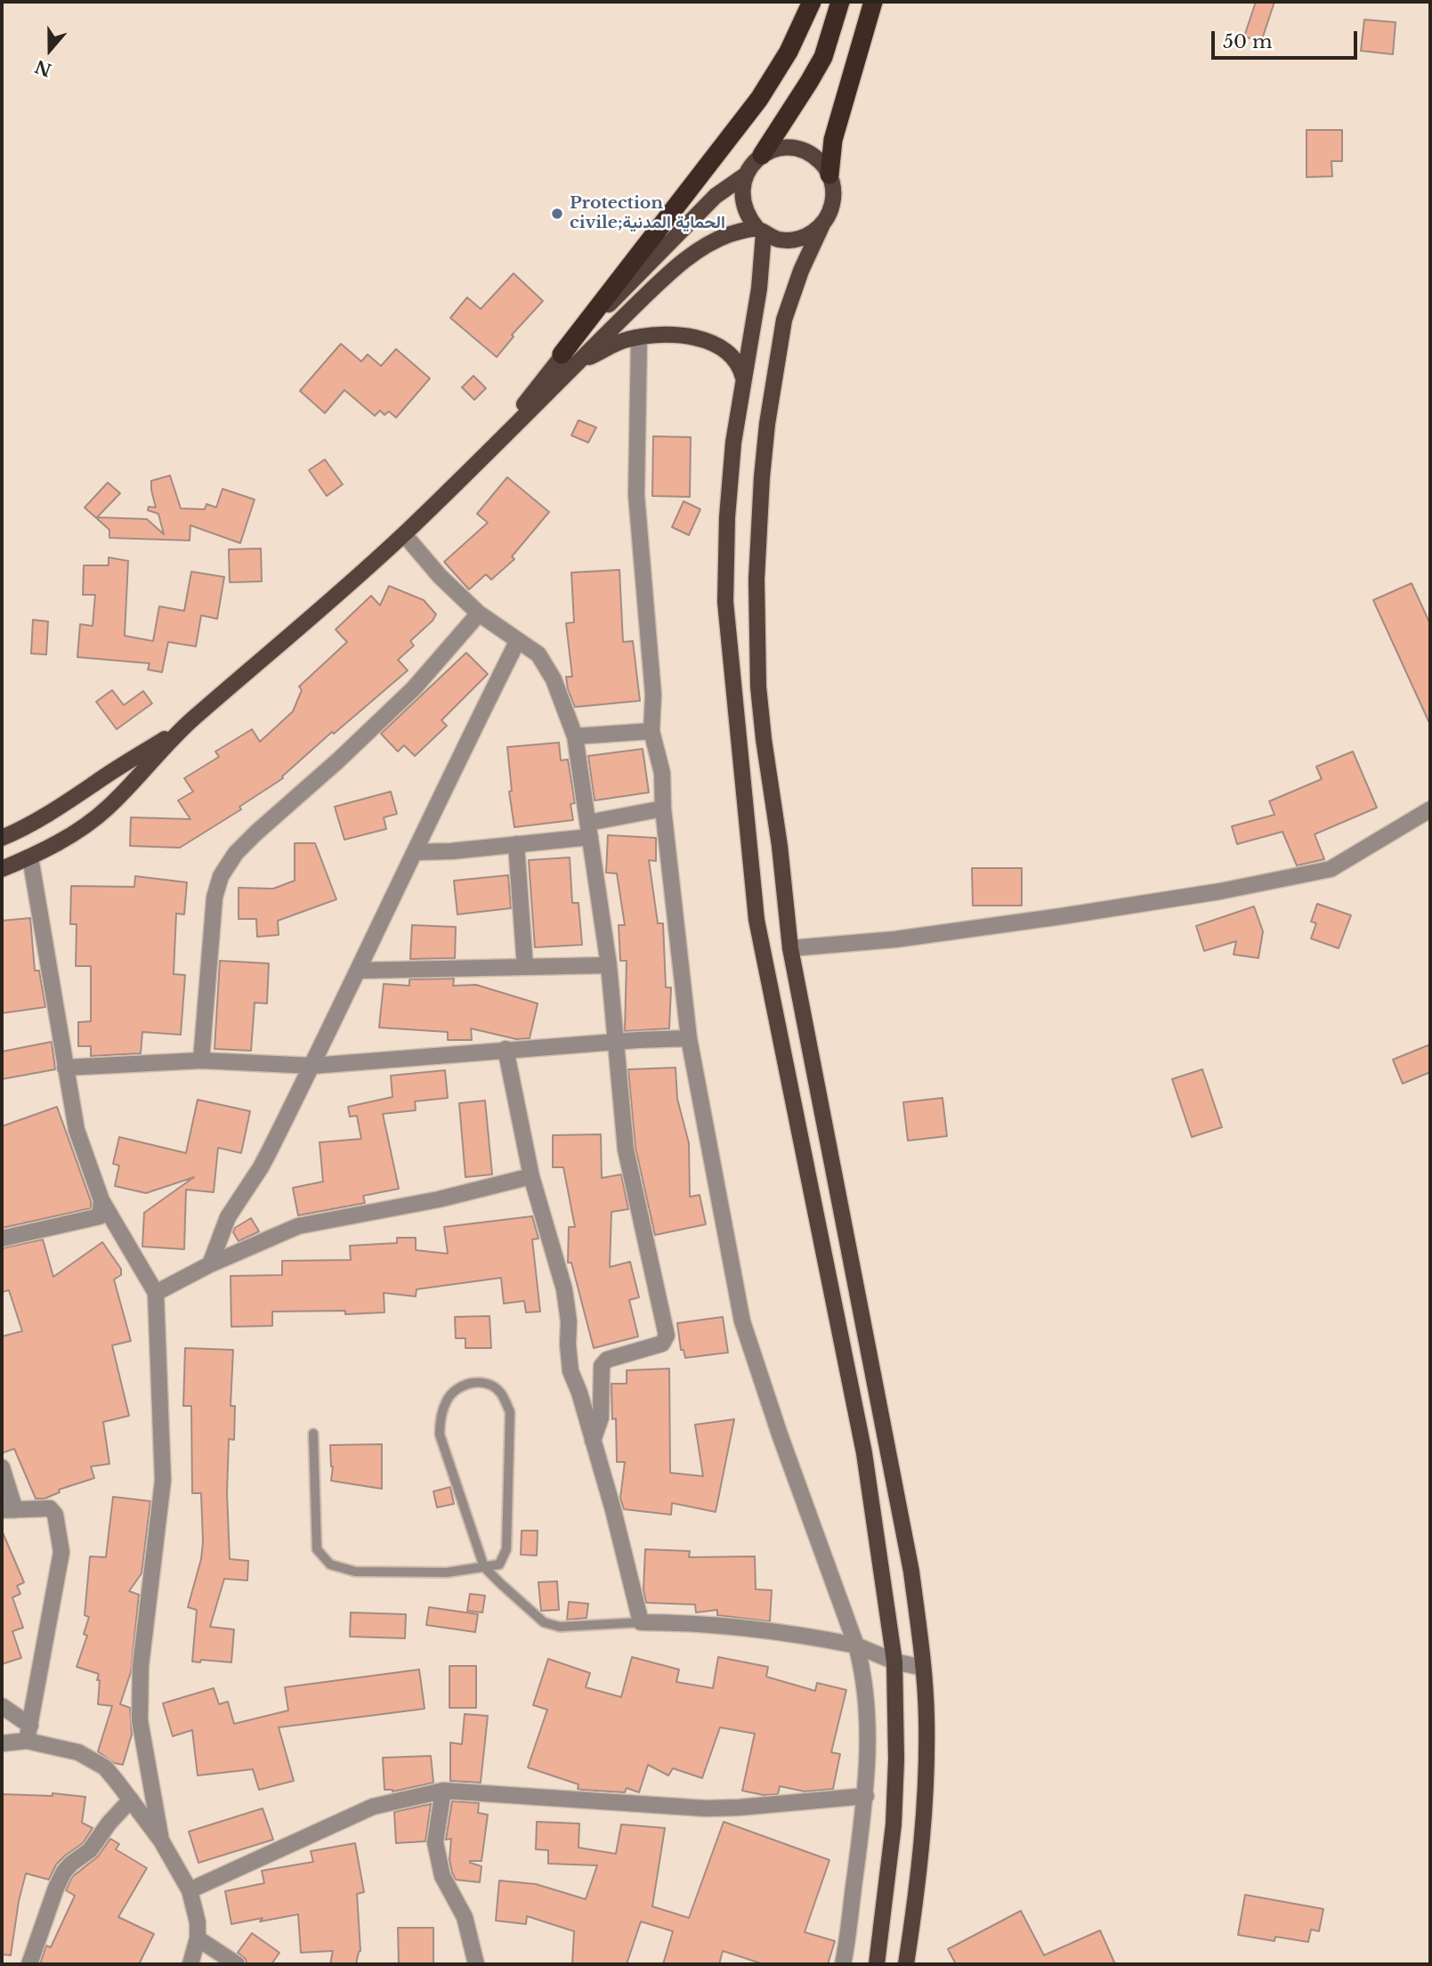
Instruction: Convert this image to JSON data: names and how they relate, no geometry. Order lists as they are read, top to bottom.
{
  "places": ["Protection civile;الحماية المدنية"],
  "scale_bar": "50 m",
  "north": "bottom"
}
